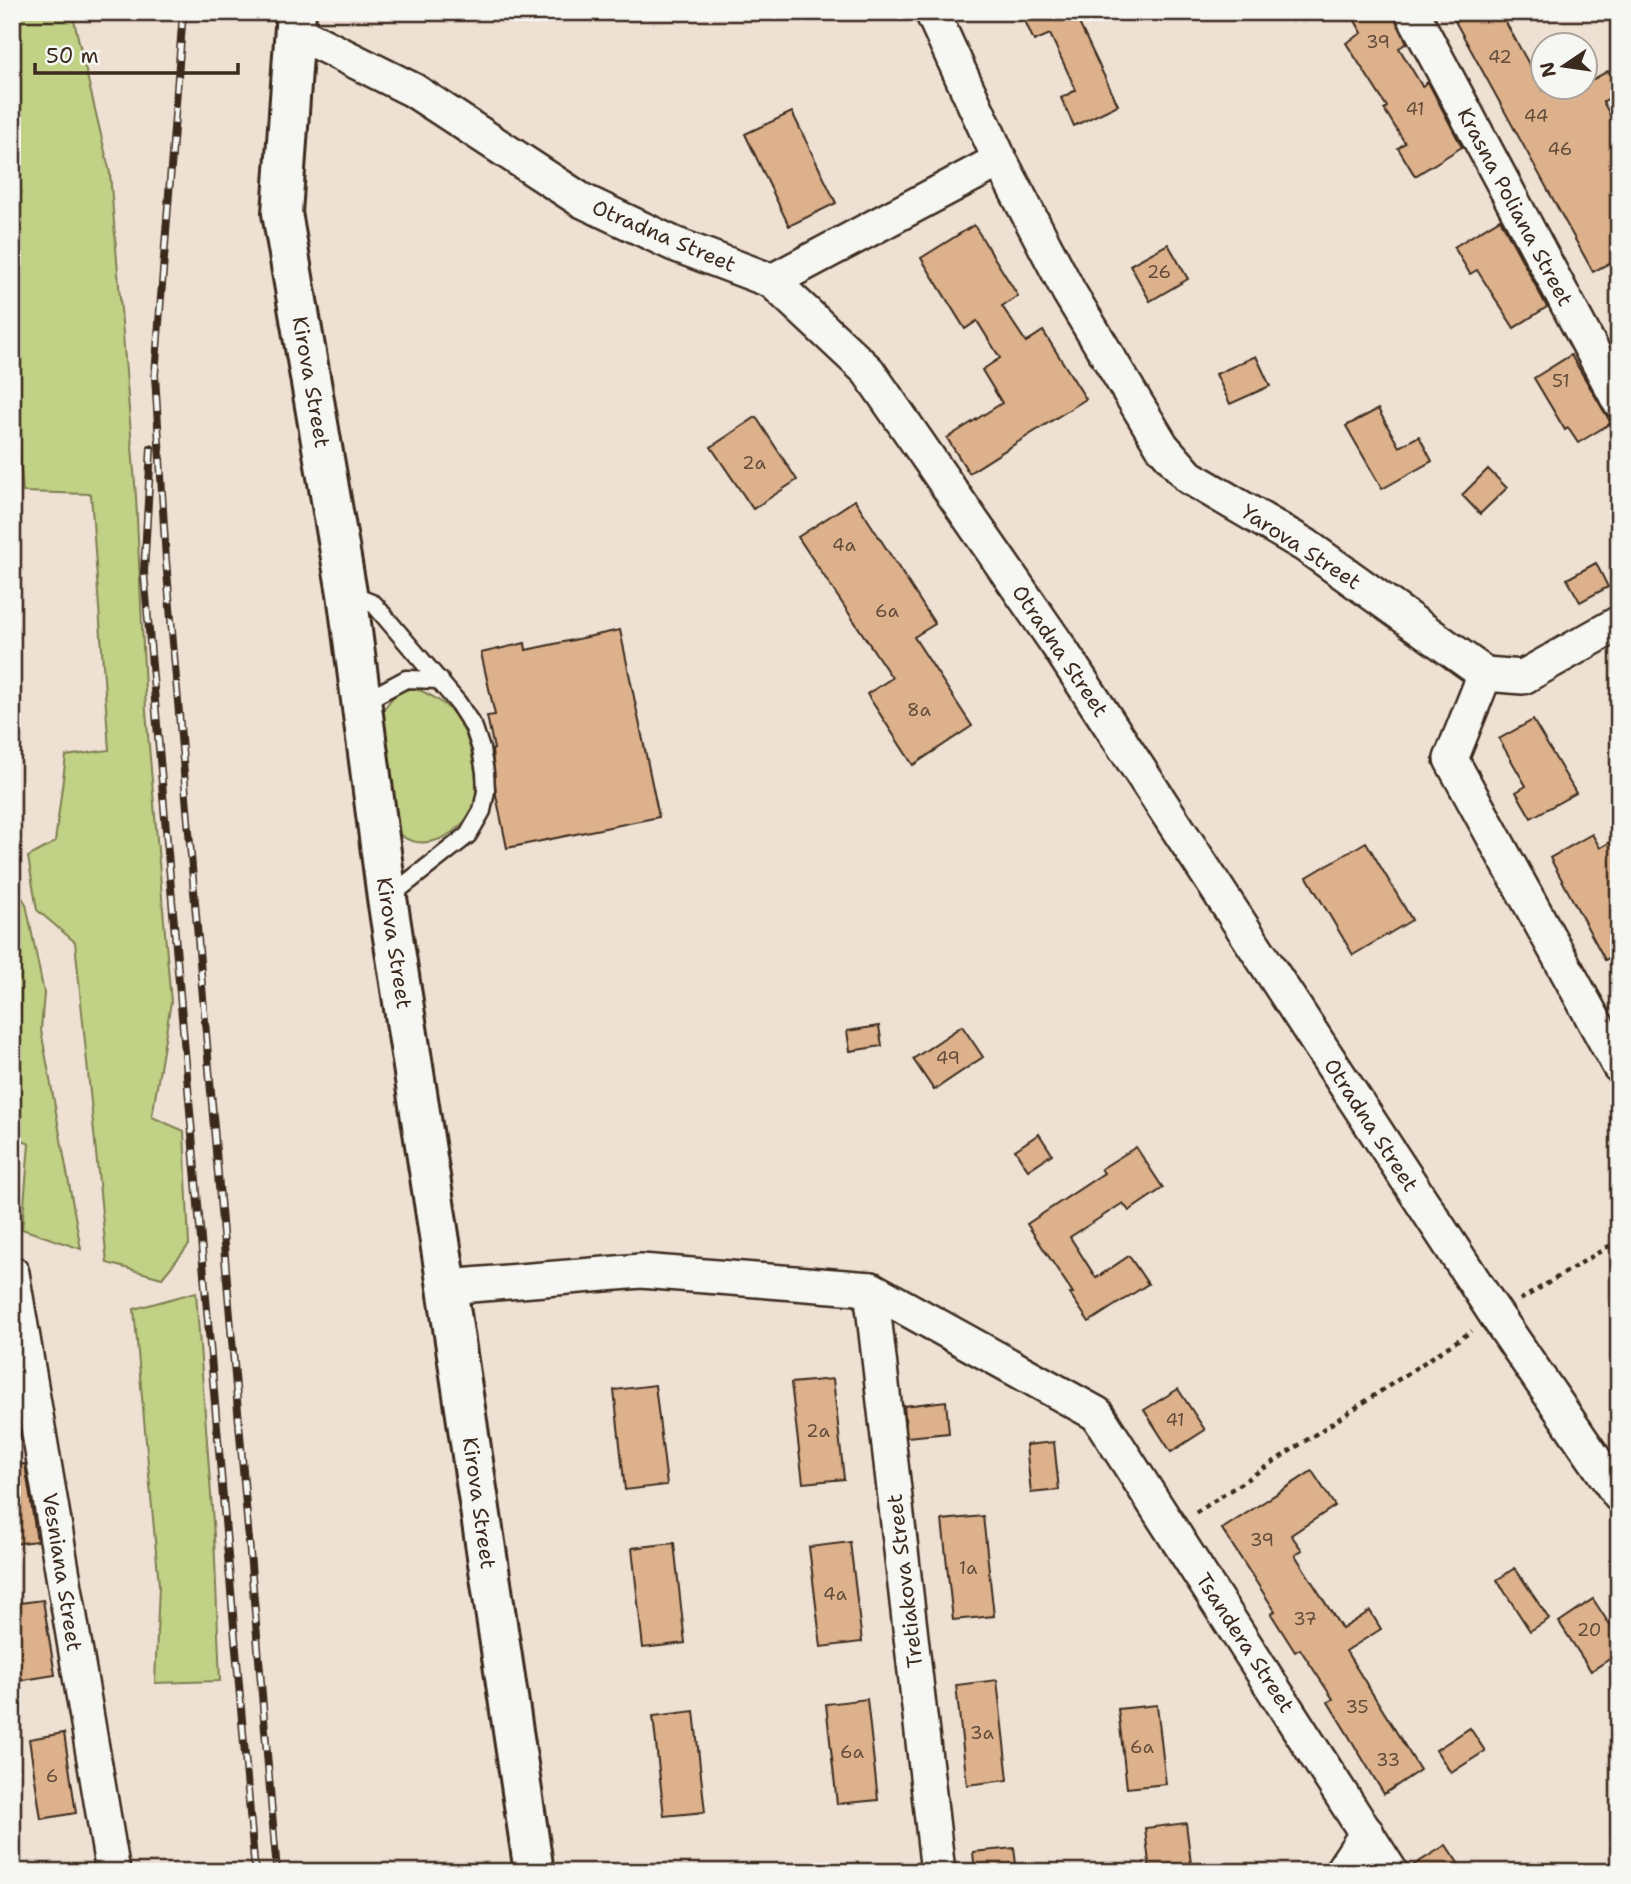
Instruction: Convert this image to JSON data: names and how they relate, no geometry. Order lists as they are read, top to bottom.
{
  "streets": {
    "main road": ["Kirova Street"],
    "street": [
      "Krasna Poliana Street",
      "Otradna Street",
      "Yarova Street",
      "Vesniana Street",
      "Tretiakova Street",
      "Tsandera Street"
    ]
  },
  "crossings": [
    ["Otradna Street", "Kirova Street"],
    ["Tretiakova Street", "Tsandera Street"]
  ],
  "house_numbers": [
    "39",
    "42",
    "41",
    "44",
    "46",
    "26",
    "51",
    "2а",
    "4а",
    "6а",
    "8а",
    "49",
    "41",
    "2а",
    "39",
    "1а",
    "4а",
    "37",
    "20",
    "35",
    "3а",
    "6а",
    "6а",
    "33",
    "6"
  ],
  "scale_bar": "50 m",
  "north": "left"
}
